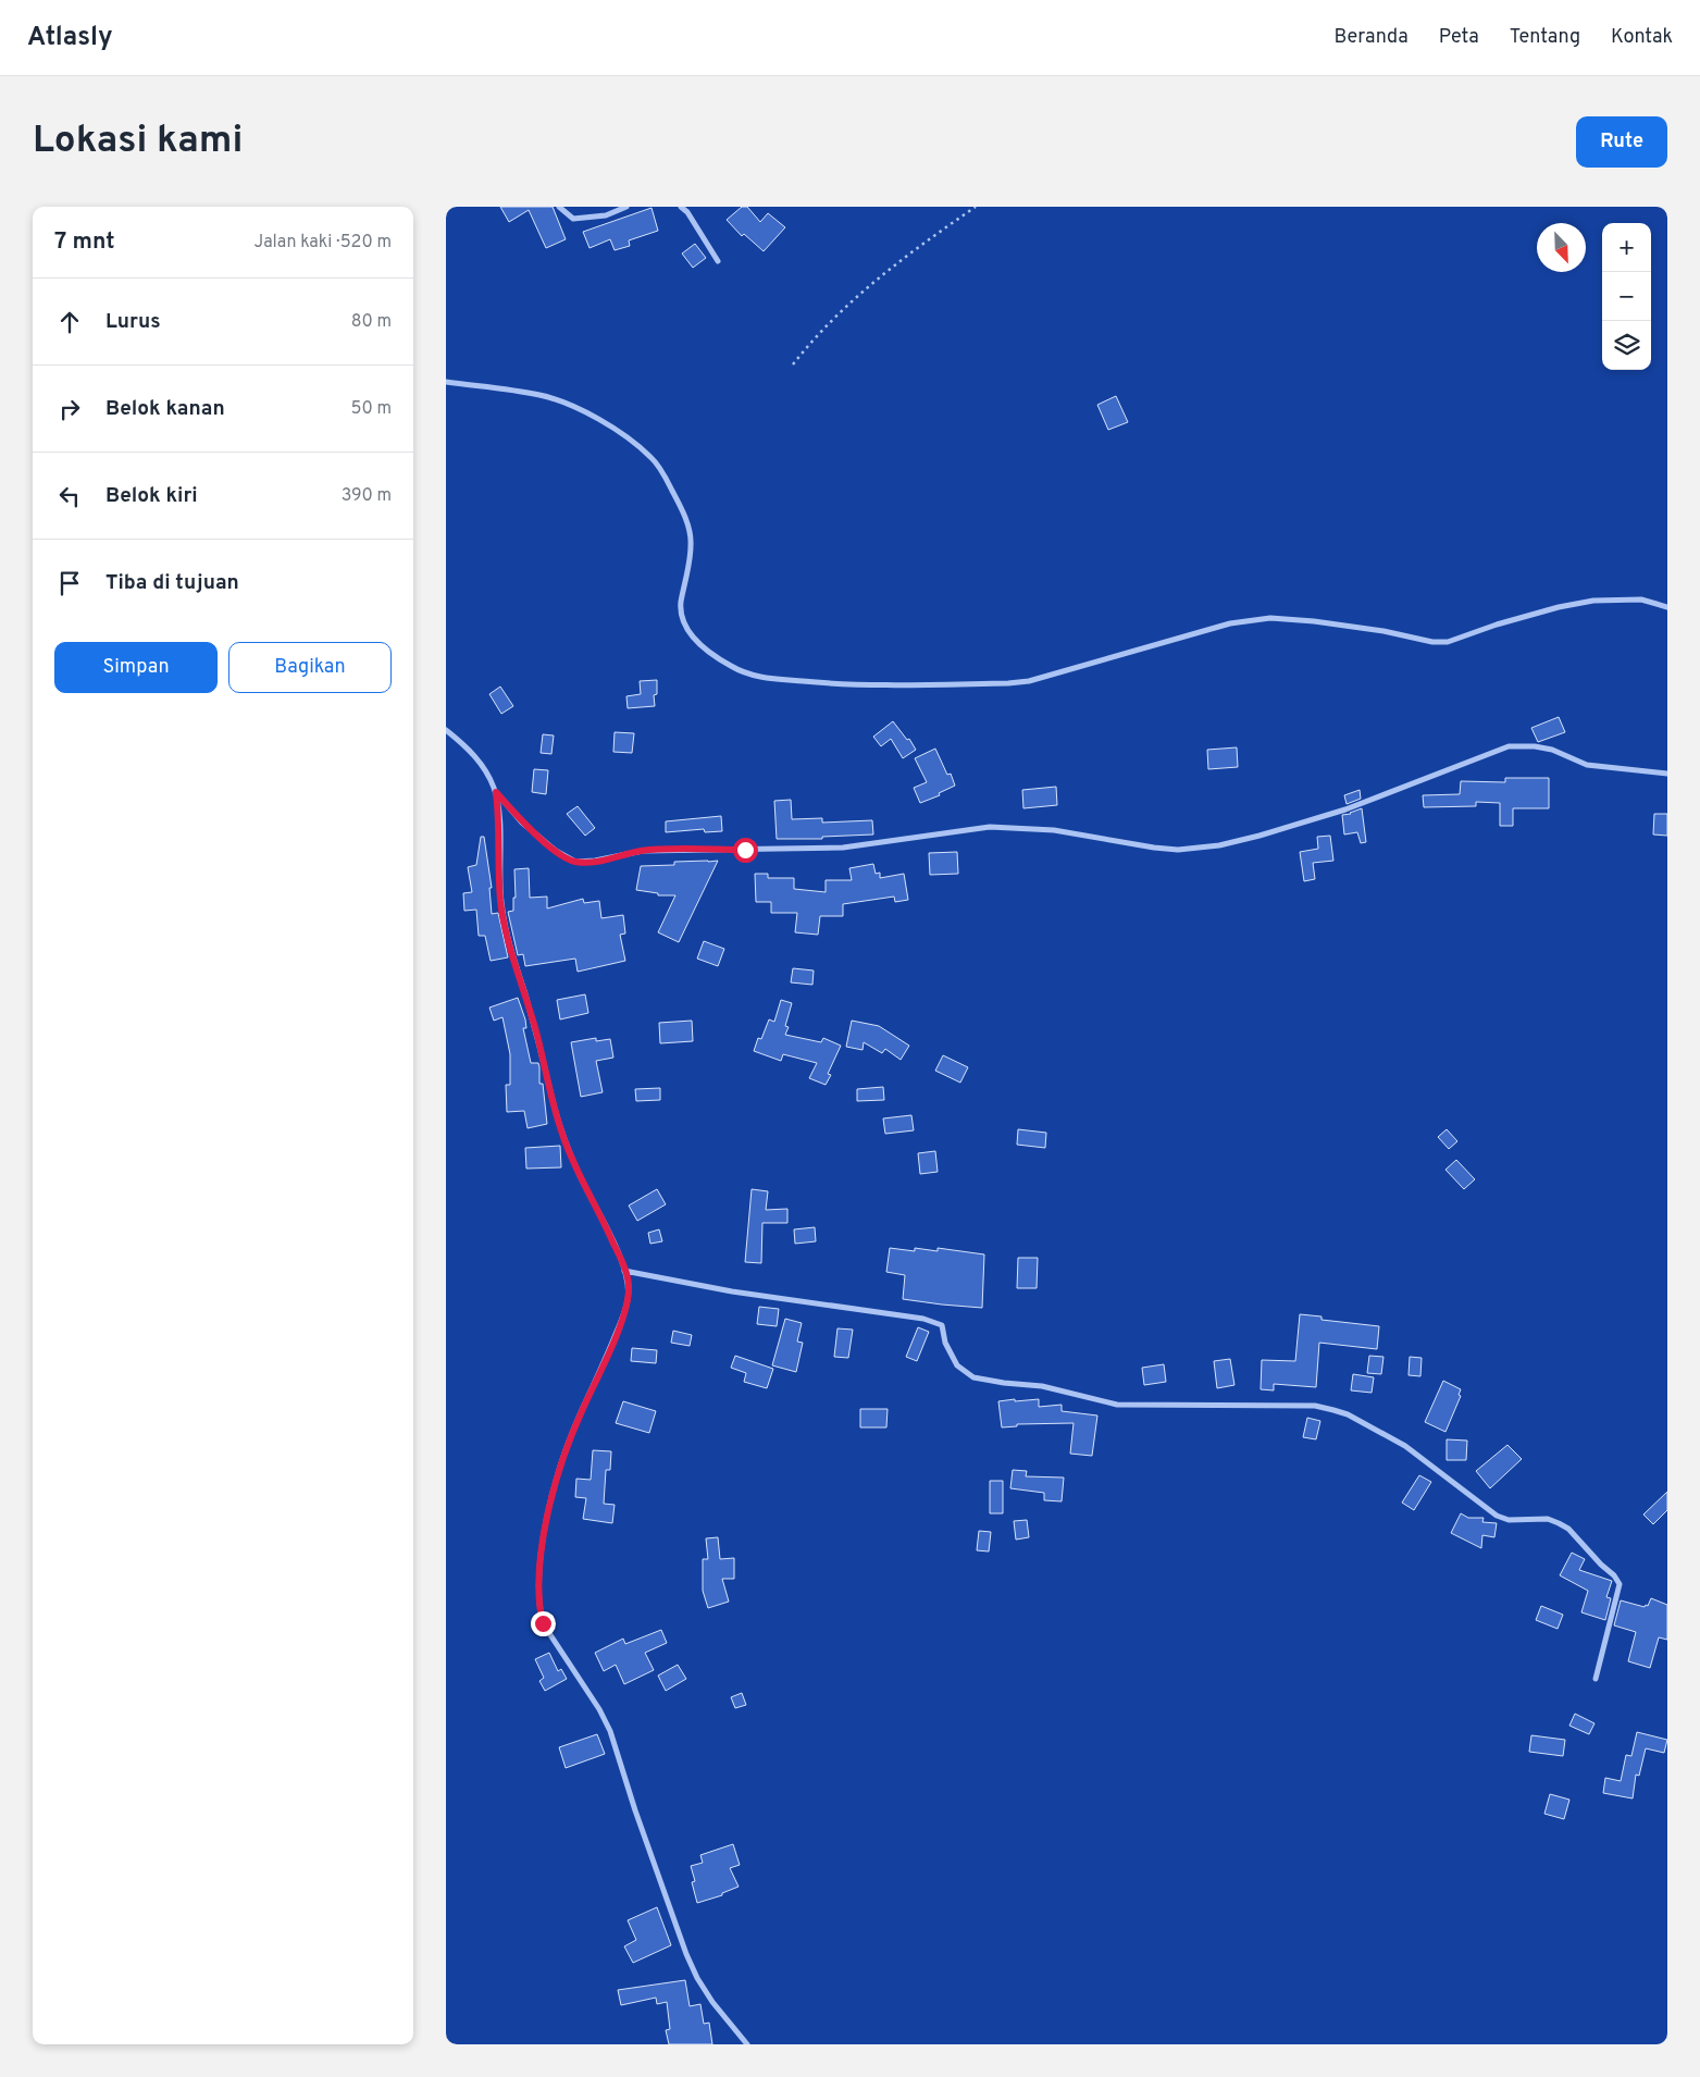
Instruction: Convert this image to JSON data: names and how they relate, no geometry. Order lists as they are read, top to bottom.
{
  "north": "bottom right",
  "page": {
    "header": "Atlasly",
    "nav": [
      "Beranda",
      "Peta",
      "Tentang",
      "Kontak"
    ],
    "buttons": [
      "Rute",
      ["Simpan", "Bagikan"]
    ],
    "title": "Lokasi kami",
    "heading": ["7 mnt", "Jalan kaki · 520 m"],
    "map_buttons": ["+", "−"],
    "list": [
      ["Lurus", "80 m"],
      ["Belok kanan", "50 m"],
      ["Belok kiri", "390 m"],
      "Tiba di tujuan"
    ]
  }
}
